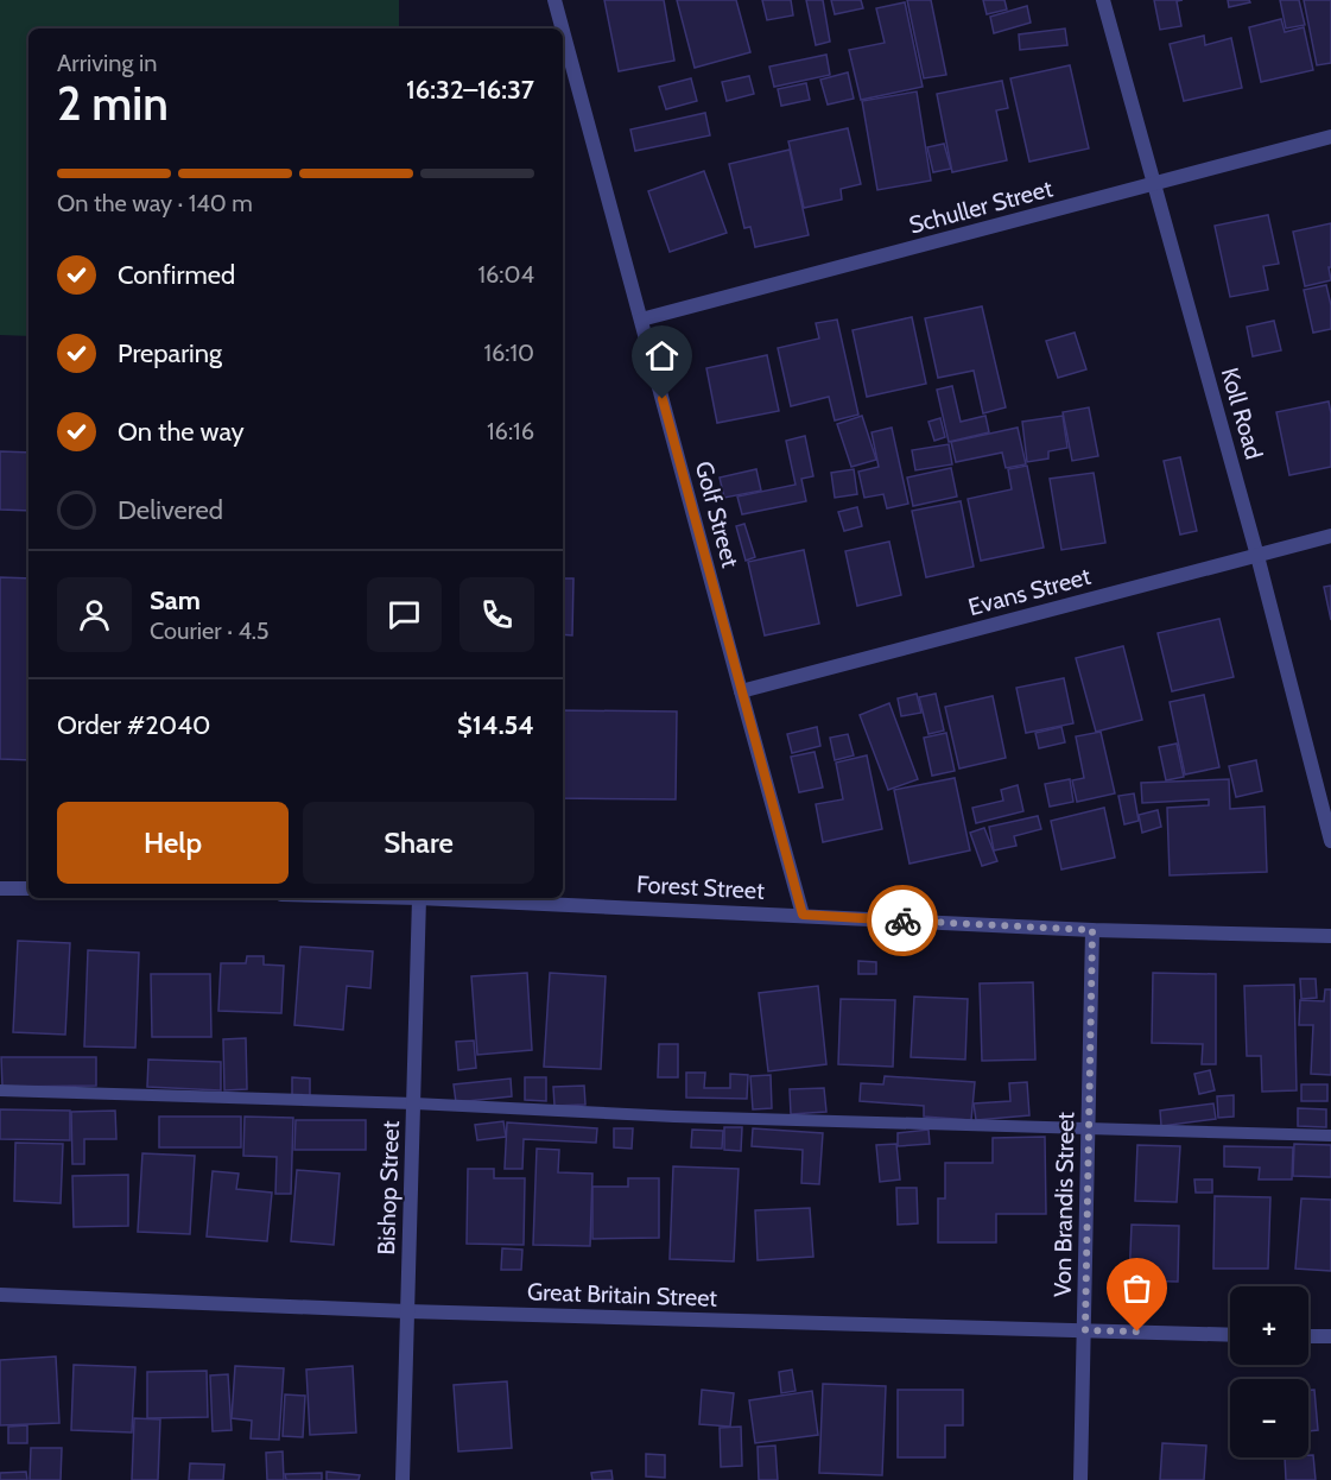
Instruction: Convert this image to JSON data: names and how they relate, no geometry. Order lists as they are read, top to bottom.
{
  "streets": {
    "street": [
      "Schuller Street",
      "Koll Road",
      "Golf Street",
      "Evans Street",
      "Forest Street",
      "Bishop Street",
      "Von Brandis Street",
      "Great Britain Street"
    ]
  },
  "crossings": [
    ["Schuller Street", "Koll Road"],
    ["Schuller Street", "Golf Street"],
    ["Koll Road", "Evans Street"],
    ["Golf Street", "Evans Street"],
    ["Golf Street", "Forest Street"],
    ["Forest Street", "Bishop Street"],
    ["Forest Street", "Von Brandis Street"],
    ["Bishop Street", "Great Britain Street"],
    ["Von Brandis Street", "Great Britain Street"]
  ],
  "page": {
    "heading": ["2 min", "Arriving in", "16:32–16:37"],
    "panel": [
      "Sam",
      "Courier · 4.5",
      "Order #2040",
      "$14.54"
    ],
    "bar": "On the way · 140 m",
    "list": [
      ["Confirmed", "16:04"],
      ["Preparing", "16:10"],
      ["On the way", "16:16"],
      "Delivered"
    ],
    "buttons": ["Help", "Share"],
    "map_buttons": ["+", "−"]
  }
}
